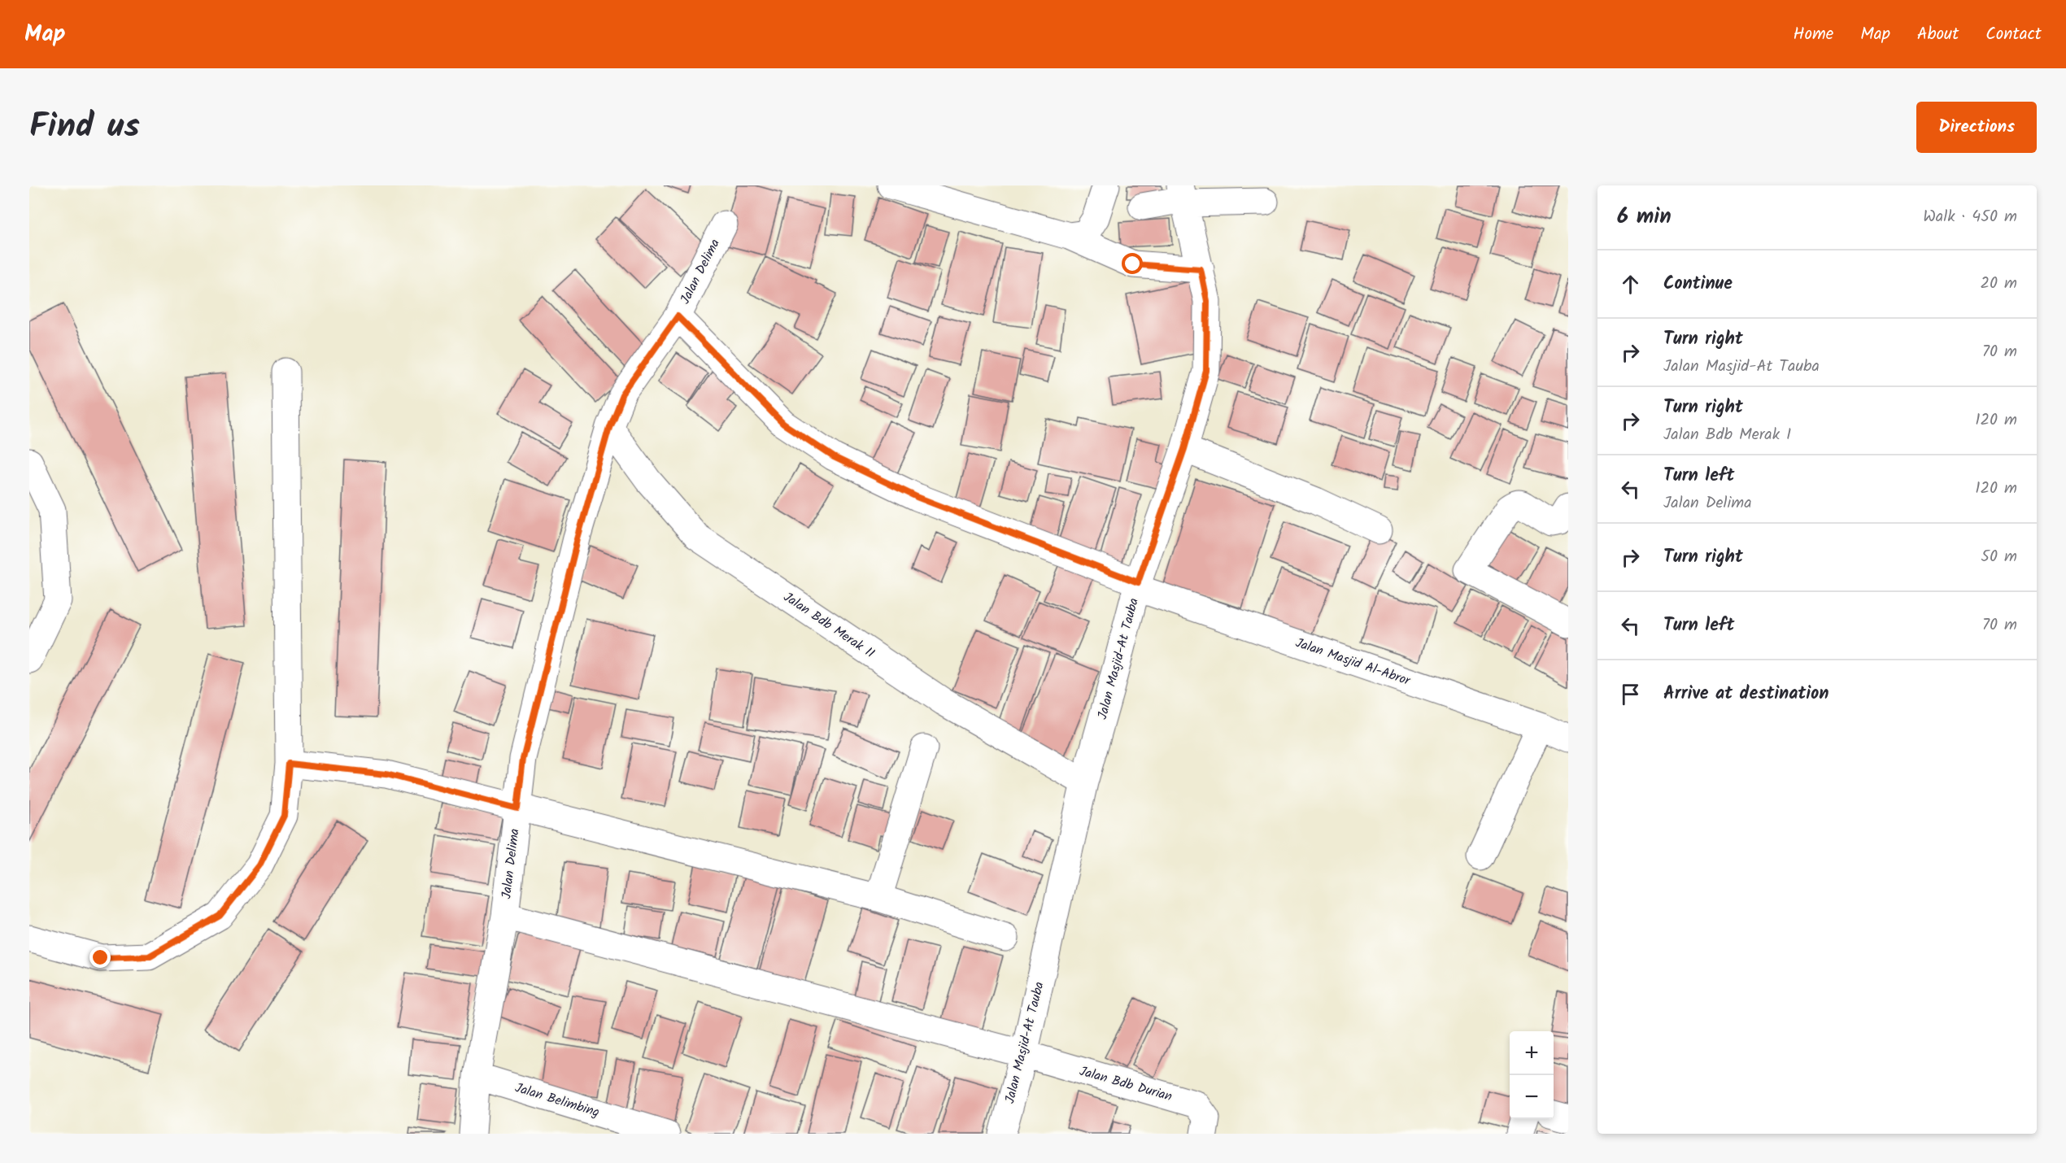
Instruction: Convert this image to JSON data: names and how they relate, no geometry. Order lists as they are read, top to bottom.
{
  "streets": {
    "street": [
      "Jalan Delima",
      "Jalan Bdb Merak II",
      "Jalan Masjid-At Tauba",
      "Jalan Masjid Al-Abror",
      "Jalan Bdb Durian",
      "Jalan Belimbing"
    ]
  },
  "crossings": [
    ["Jalan Delima", "Jalan Bdb Merak II"],
    ["Jalan Delima", "Jalan Masjid Al-Abror"],
    ["Jalan Delima", "Jalan Bdb Durian"],
    ["Jalan Delima", "Jalan Belimbing"],
    ["Jalan Bdb Merak II", "Jalan Masjid-At Tauba"],
    ["Jalan Masjid-At Tauba", "Jalan Masjid Al-Abror"],
    ["Jalan Masjid-At Tauba", "Jalan Bdb Durian"]
  ],
  "page": {
    "header": "Map",
    "nav": [
      "Home",
      "Map",
      "About",
      "Contact"
    ],
    "title": "Find us",
    "buttons": "Directions",
    "heading": ["6 min", "Walk · 450 m"],
    "list": [
      ["Continue", "20 m"],
      ["Turn right", "Jalan Masjid-At Tauba", "70 m"],
      ["Turn right", "Jalan Bdb Merak I", "120 m"],
      ["Turn left", "Jalan Delima", "120 m"],
      ["Turn right", "50 m"],
      ["Turn left", "70 m"],
      "Arrive at destination"
    ],
    "map_buttons": ["+", "−"]
  }
}
